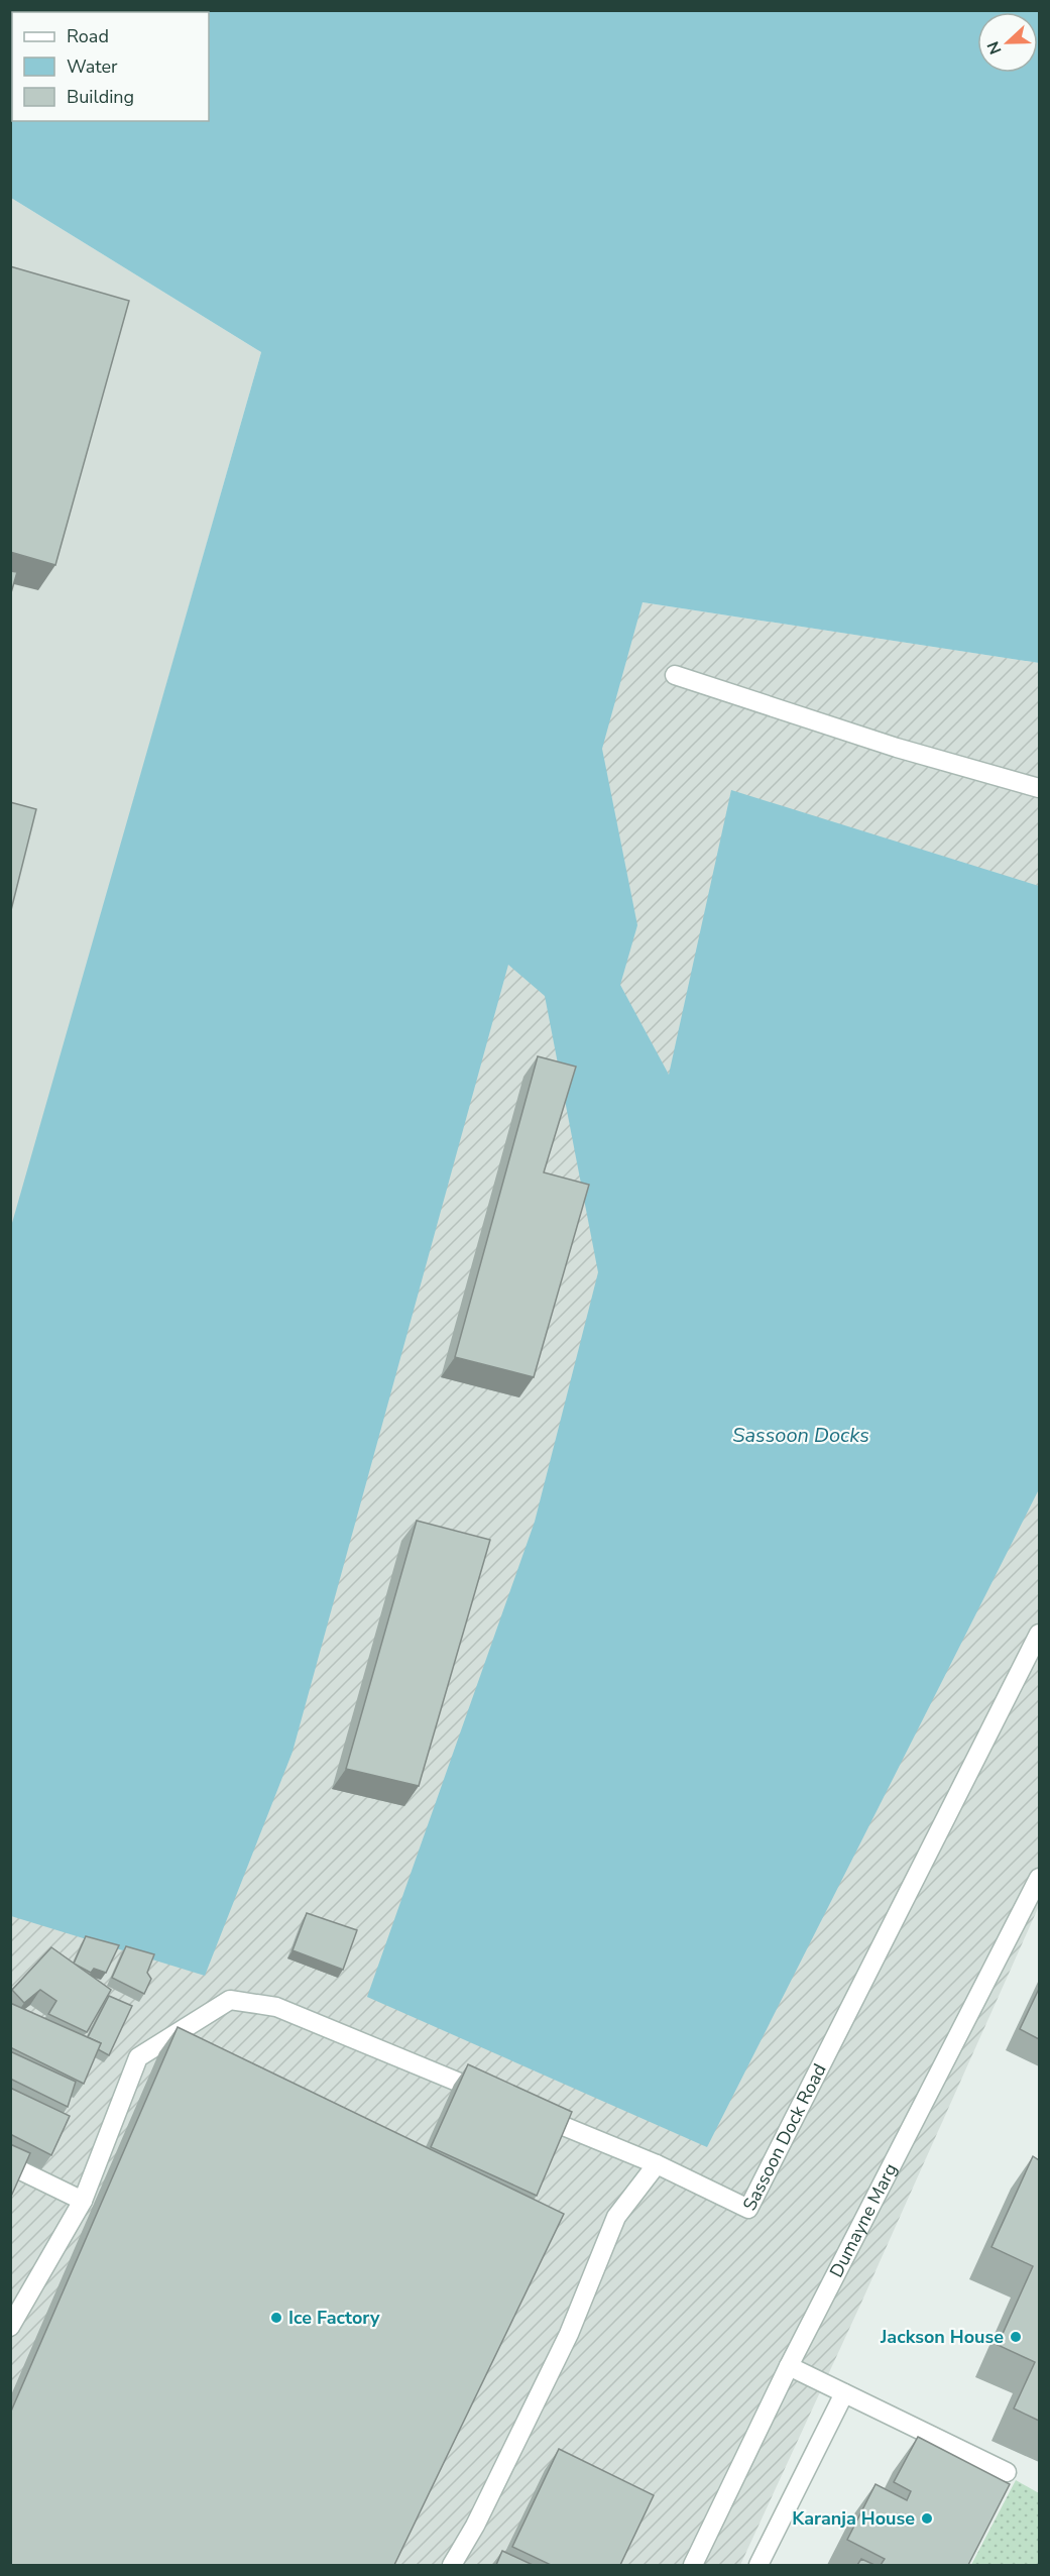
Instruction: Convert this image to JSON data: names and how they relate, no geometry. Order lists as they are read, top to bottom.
{
  "streets": {
    "street": ["Sassoon Dock Road", "Dumayne Marg"]
  },
  "water": ["Sassoon Docks"],
  "places": ["Ice Factory", "Jackson House", "Karanja House"],
  "legend": ["Road", "Water", "Building"],
  "north": "left"
}
